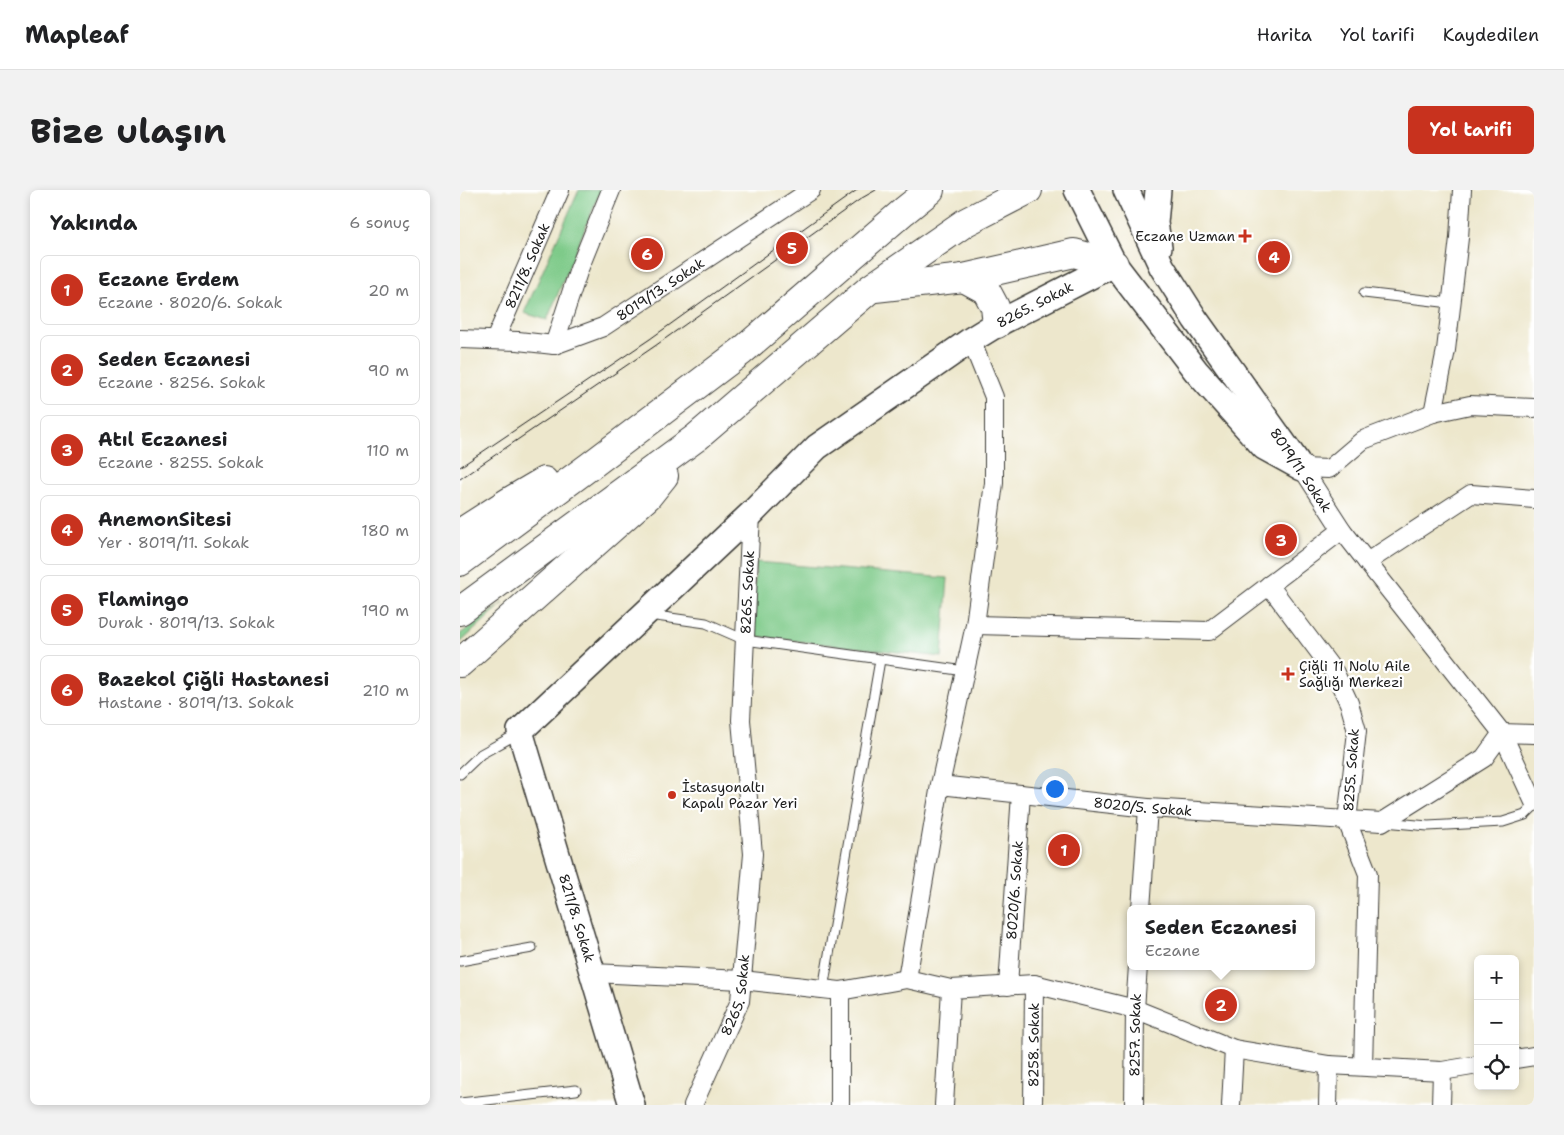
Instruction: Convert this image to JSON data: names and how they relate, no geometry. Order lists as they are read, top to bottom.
{
  "streets": {
    "street": [
      "8211/8. Sokak",
      "8019/13. Sokak",
      "8265. Sokak",
      "8019/11. Sokak",
      "8255. Sokak",
      "8020/5. Sokak",
      "8020/6. Sokak",
      "8257. Sokak",
      "8258. Sokak"
    ]
  },
  "crossings": [
    ["8211/8. Sokak", "8019/13. Sokak"],
    ["8255. Sokak", "8020/5. Sokak"],
    ["8020/5. Sokak", "8020/6. Sokak"]
  ],
  "places": {
    "health": ["Eczane Uzman", "Çiğli 11 Nolu Aile Sağlığı Merkezi"],
    "other": ["İstasyonaltı Kapalı Pazar Yeri"]
  },
  "page": {
    "header": "Mapleaf",
    "nav": ["Harita", "Yol tarifi", "Kaydedilen"],
    "buttons": "Yol tarifi",
    "title": "Bize ulaşın",
    "heading": ["Yakında", "6 sonuç"],
    "pins": [
      "5",
      "6",
      "4",
      "3",
      "1",
      "2"
    ],
    "list": [
      {
        "mark": "1",
        "name": "Eczane Erdem",
        "note": "Eczane · 8020/6. Sokak",
        "value": "20 m"
      },
      {
        "mark": "2",
        "name": "Seden Eczanesi",
        "note": "Eczane · 8256. Sokak",
        "value": "90 m"
      },
      {
        "mark": "3",
        "name": "Atıl Eczanesi",
        "note": "Eczane · 8255. Sokak",
        "value": "110 m"
      },
      {
        "mark": "4",
        "name": "AnemonSitesi",
        "note": "Yer · 8019/11. Sokak",
        "value": "180 m"
      },
      {
        "mark": "5",
        "name": "Flamingo",
        "note": "Durak · 8019/13. Sokak",
        "value": "190 m"
      },
      {
        "mark": "6",
        "name": "Bazekol Çiğli Hastanesi",
        "note": "Hastane · 8019/13. Sokak",
        "value": "210 m"
      }
    ],
    "popup": ["Seden Eczanesi", "Eczane"],
    "map_buttons": ["+", "−"]
  }
}
